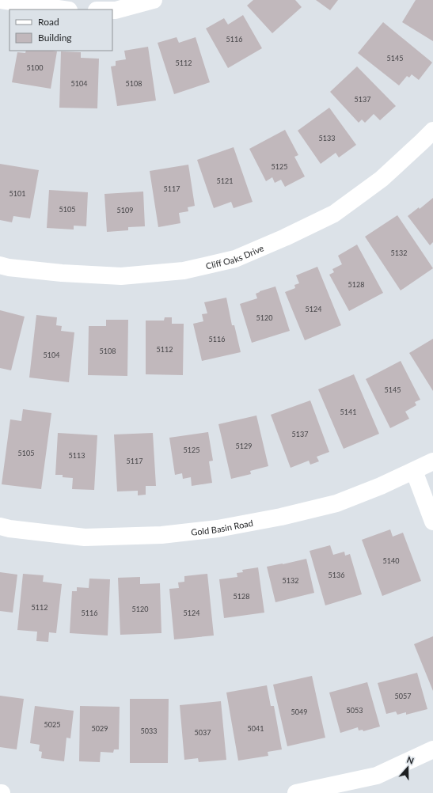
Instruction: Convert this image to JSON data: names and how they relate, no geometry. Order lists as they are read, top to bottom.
{
  "streets": {
    "street": ["Cliff Oaks Drive", "Gold Basin Road"]
  },
  "house_numbers": [
    "5116",
    "5145",
    "5112",
    "5100",
    "5104",
    "5108",
    "5137",
    "5133",
    "5125",
    "5121",
    "5117",
    "5101",
    "5105",
    "5109",
    "5132",
    "5128",
    "5124",
    "5120",
    "5116",
    "5112",
    "5108",
    "5104",
    "5145",
    "5141",
    "5137",
    "5129",
    "5125",
    "5105",
    "5113",
    "5117",
    "5140",
    "5136",
    "5132",
    "5128",
    "5112",
    "5120",
    "5116",
    "5124",
    "5057",
    "5053",
    "5049",
    "5025",
    "5029",
    "5041",
    "5033",
    "5037"
  ],
  "legend": ["Road", "Building"],
  "north": "top"
}
